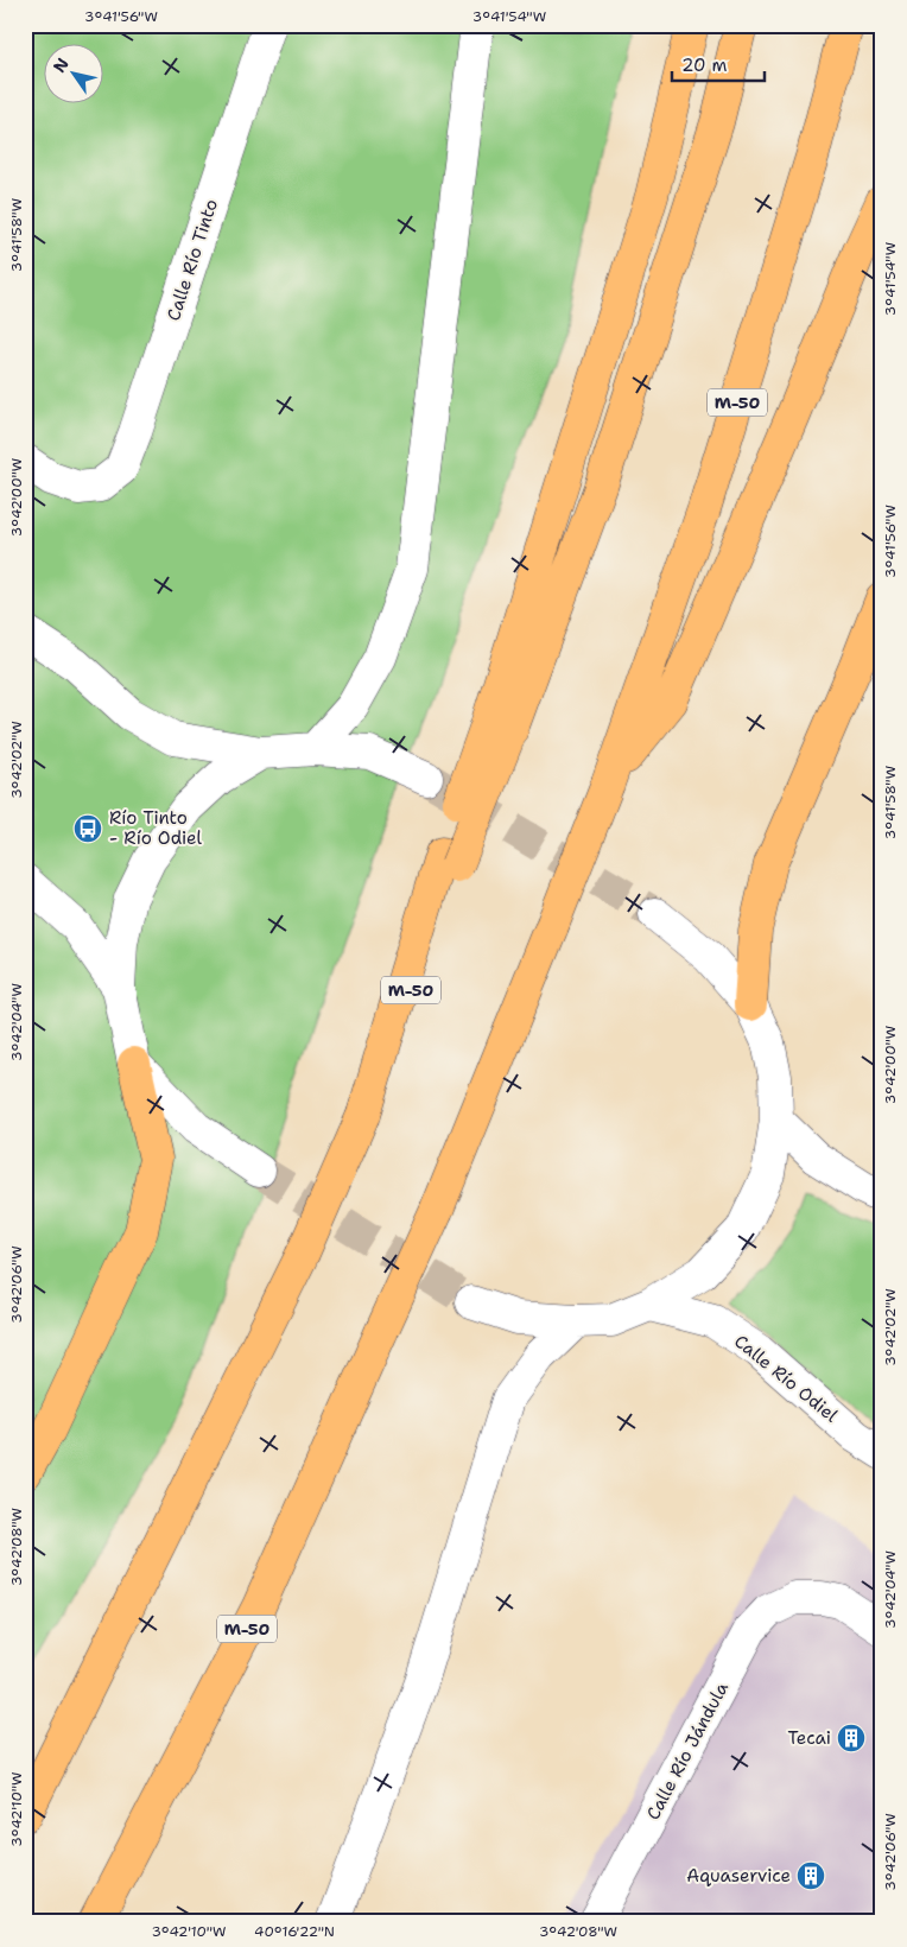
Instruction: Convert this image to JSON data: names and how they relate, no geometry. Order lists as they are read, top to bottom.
{
  "streets": {
    "highway": ["M-50"],
    "street": ["Calle Río Tinto", "Calle Río Odiel", "Calle Río Jándula"]
  },
  "places": {
    "bus stop": ["Río Tinto - Río Odiel"],
    "building": ["Tecai", "Aquaservice"]
  },
  "scale_bar": "20 m",
  "north": "top left",
  "coordinates": [
    "3°41'56\"W",
    "3°41'54\"W",
    "3°41'58\"W",
    "3°42'00\"W",
    "3°42'02\"W",
    "3°42'04\"W",
    "3°42'06\"W",
    "3°42'08\"W",
    "3°42'10\"W",
    "40°16'22\"N"
  ]
}
